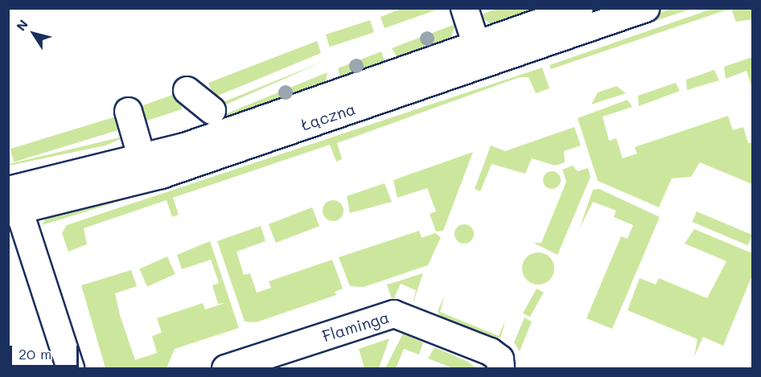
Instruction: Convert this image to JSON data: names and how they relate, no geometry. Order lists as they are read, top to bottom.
{
  "streets": {
    "street": ["Łączna", "Flaminga"]
  },
  "scale_bar": "20 m",
  "north": "top left"
}
